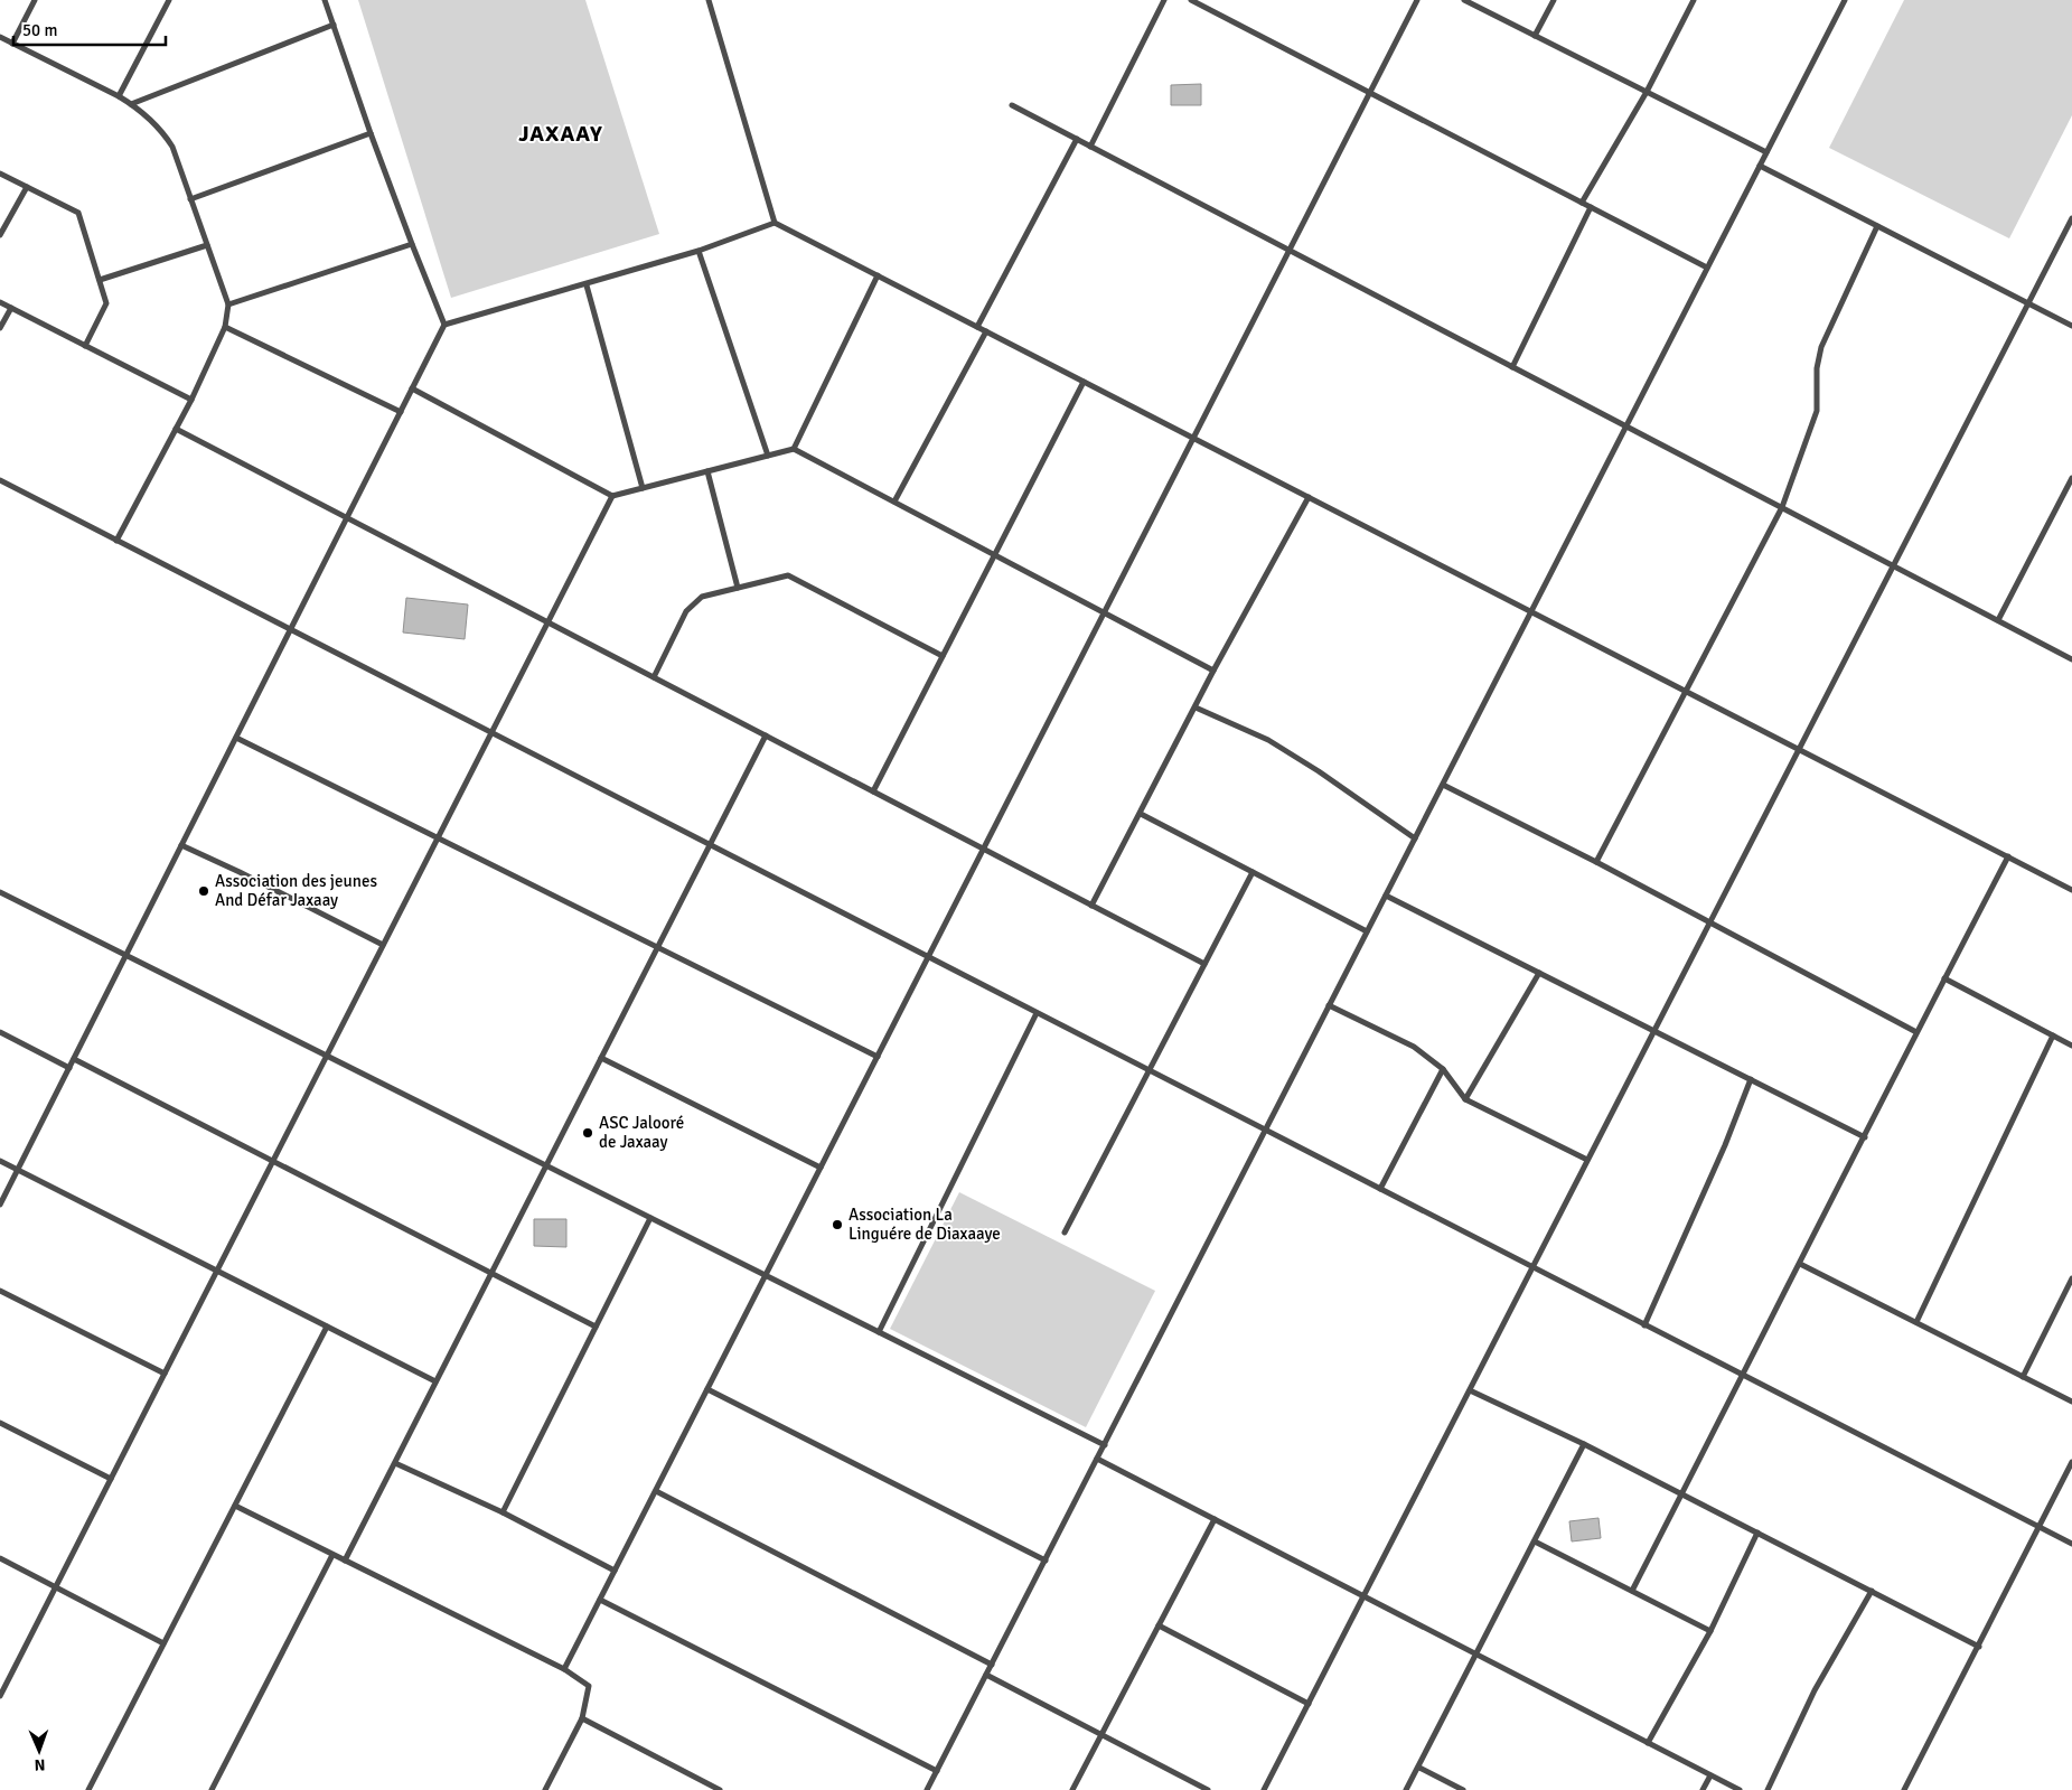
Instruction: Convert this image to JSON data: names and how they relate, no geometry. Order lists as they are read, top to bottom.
{
  "districts": ["JAXAAY"],
  "places": ["Association des jeunes And Défar Jaxaay", "ASC Jalooré de Jaxaay", "Association La Linguére de Diaxaaye"],
  "scale_bar": "50 m",
  "north": "bottom"
}
